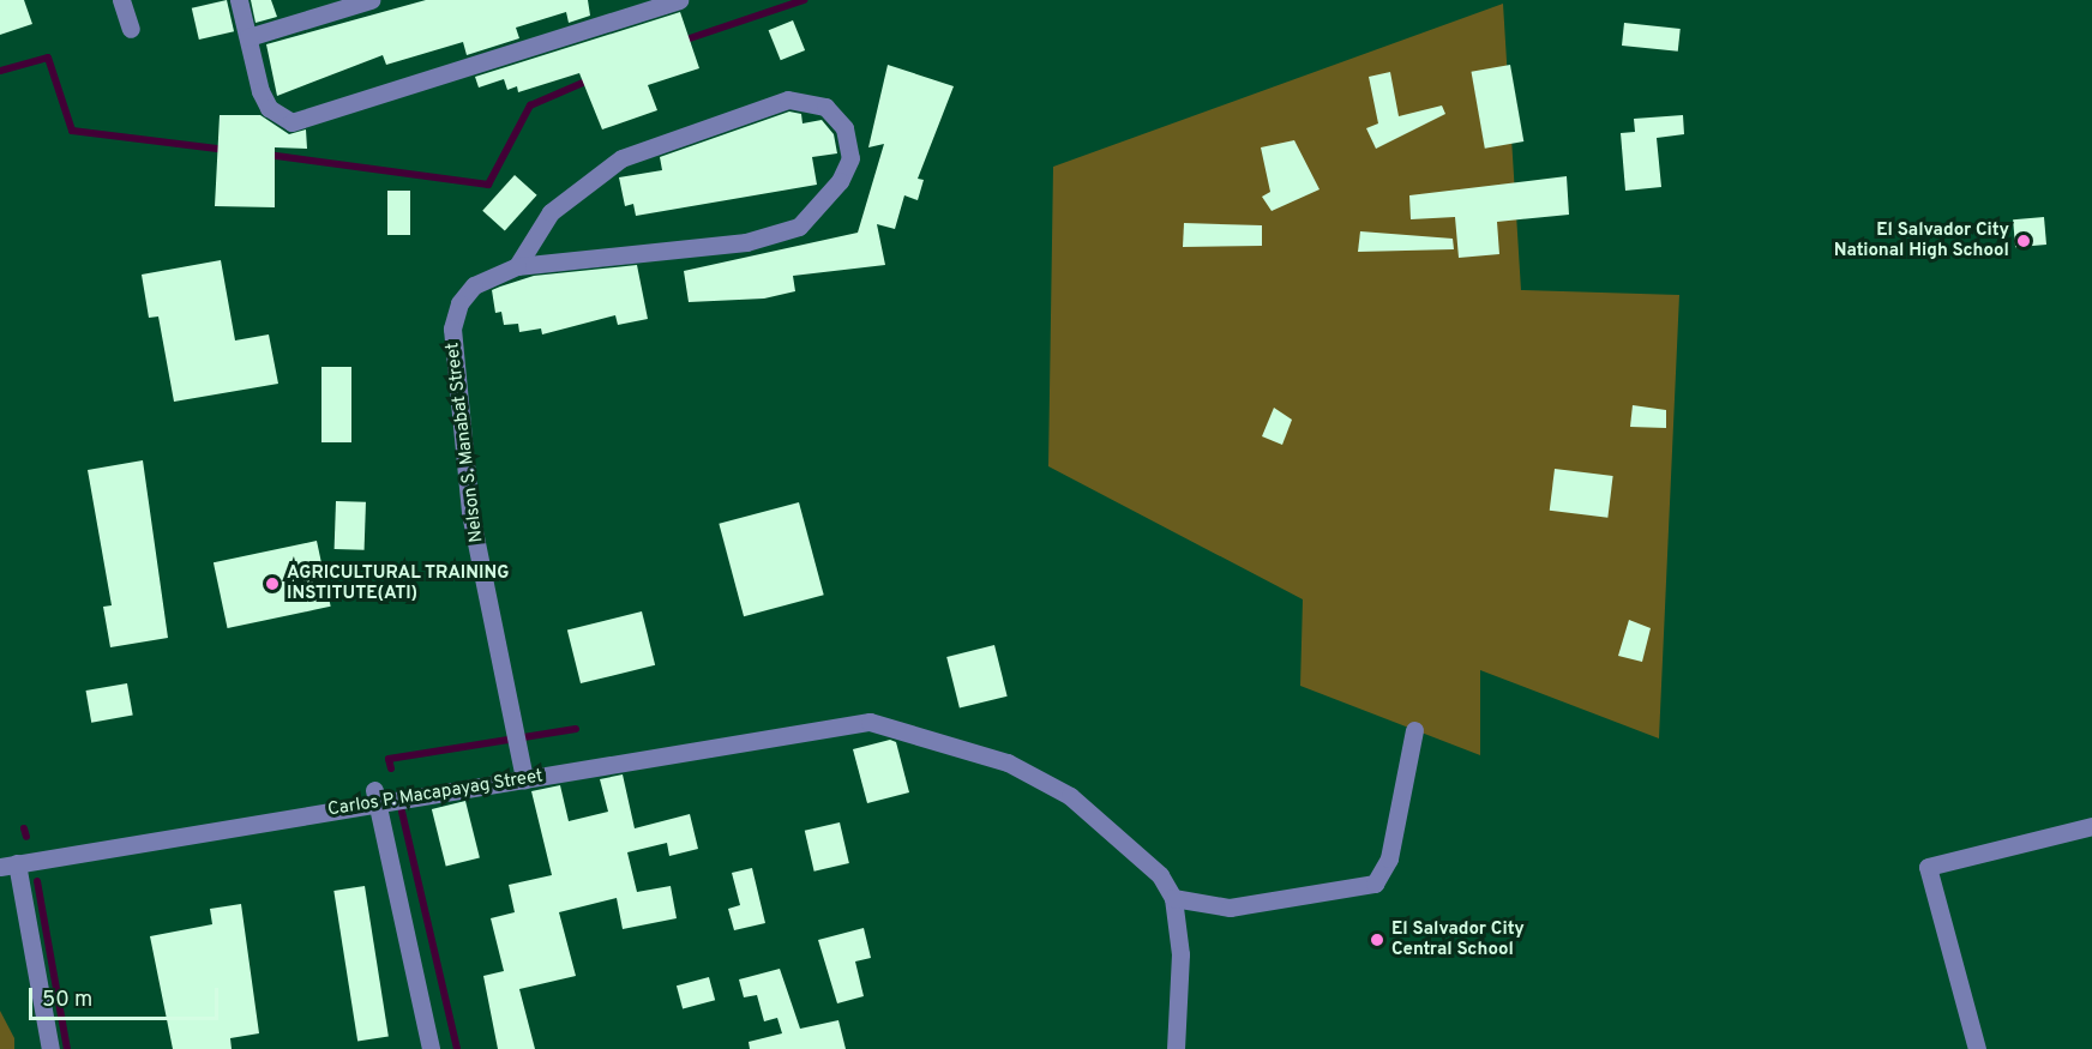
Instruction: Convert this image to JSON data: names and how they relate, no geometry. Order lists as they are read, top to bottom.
{
  "streets": {
    "street": ["Nelson S. Manabat Street", "Carlos P. Macapayag Street"]
  },
  "crossings": [
    ["Nelson S. Manabat Street", "Carlos P. Macapayag Street"]
  ],
  "places": ["El Salvador City National High School", "AGRICULTURAL TRAINING INSTITUTE(ATI)", "El Salvador City Central School"],
  "scale_bar": "50 m"
}
